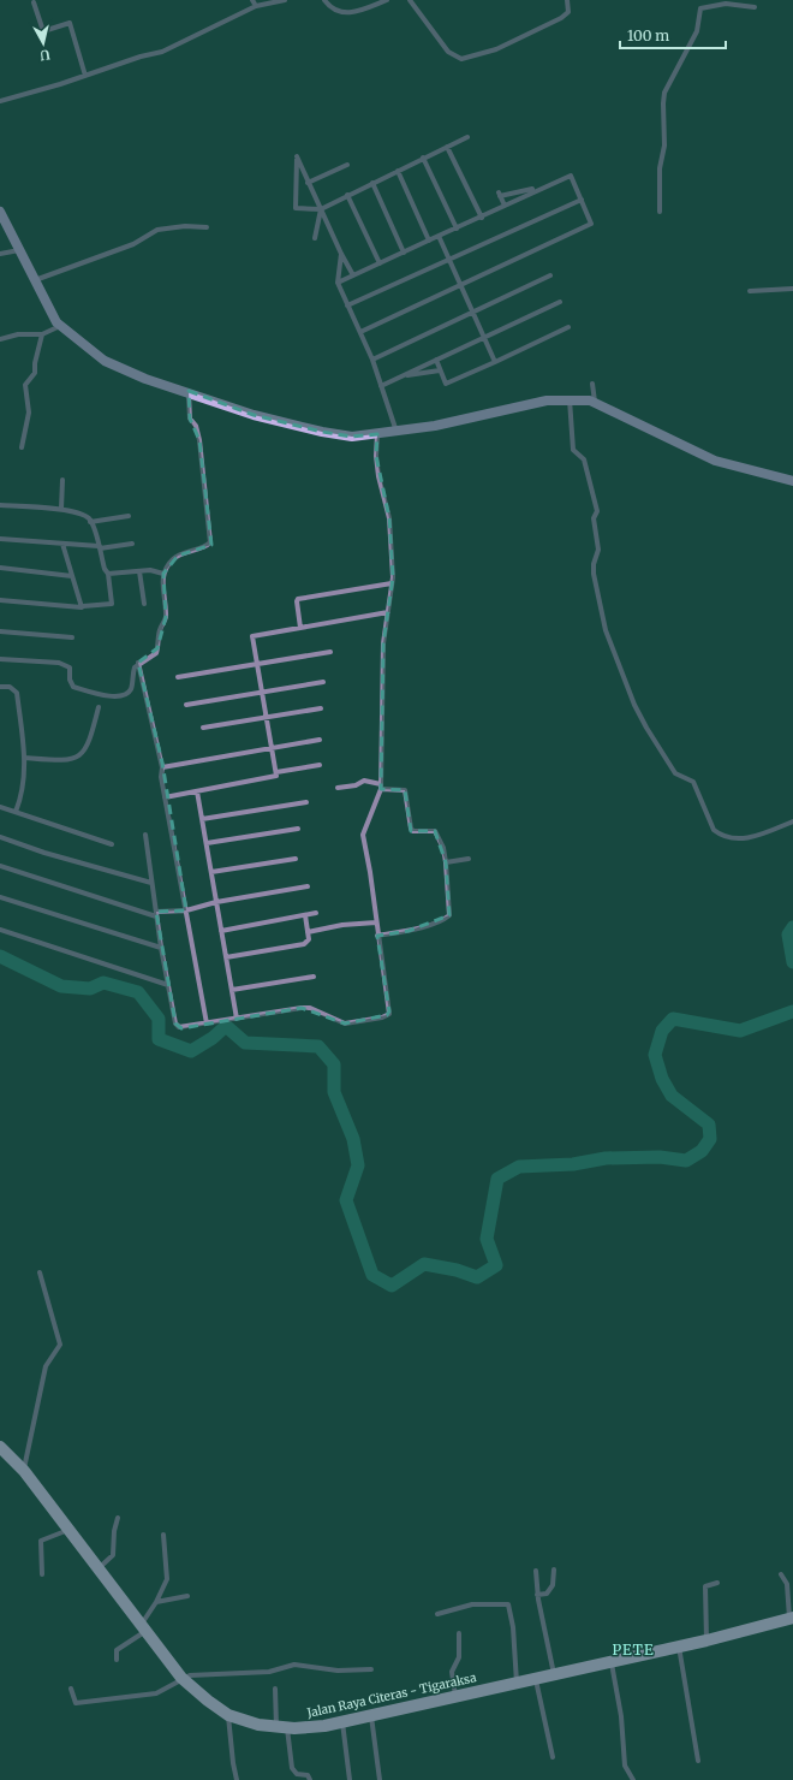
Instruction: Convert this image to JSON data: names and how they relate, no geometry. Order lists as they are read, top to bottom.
{
  "streets": {
    "main road": ["Jalan Raya Citeras - Tigaraksa"]
  },
  "districts": ["PETE"],
  "scale_bar": "100 m",
  "north": "bottom"
}
